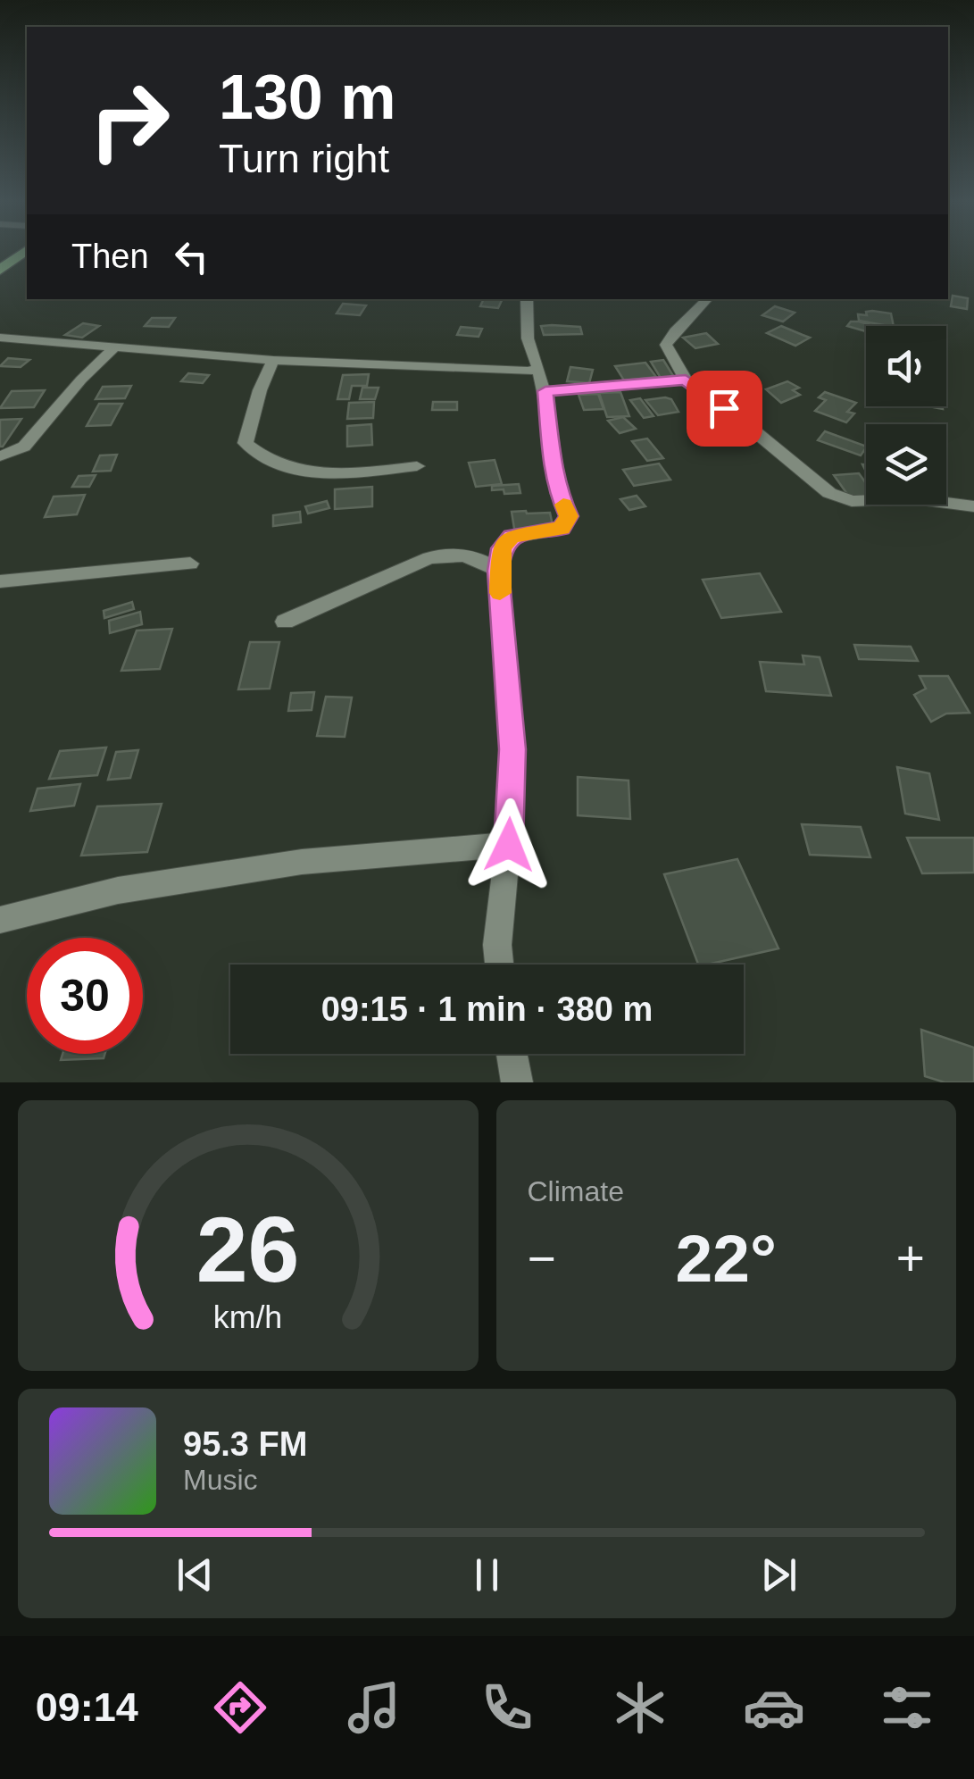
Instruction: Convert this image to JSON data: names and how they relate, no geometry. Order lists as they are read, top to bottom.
{
  "page": {
    "turn": ["130 m", "Turn right"],
    "then": "Then",
    "limit": "30",
    "trip": "09:15 · 1 min · 380 m",
    "tile": "Climate",
    "heat": ["−", "22°", "+"],
    "song": ["95.3 FM", "Music"],
    "tabs": "09:14",
    "gauge": ["26", "km/h"]
  }
}
